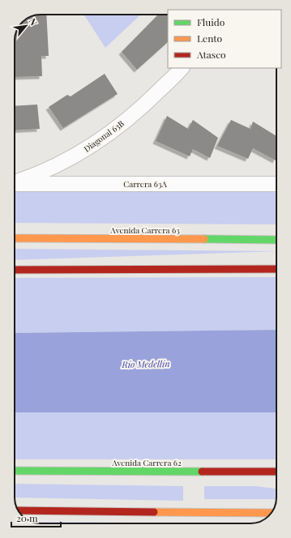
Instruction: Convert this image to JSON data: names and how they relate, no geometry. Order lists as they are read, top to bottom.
{
  "streets": {
    "highway": ["Avenida Carrera 63", "Avenida Carrera 62"],
    "street": ["Diagonal 63B", "Carrera 63A"]
  },
  "water": ["Río Medellín"],
  "legend": ["Fluido", "Lento", "Atasco"],
  "scale_bar": "20 m",
  "north": "top right"
}
